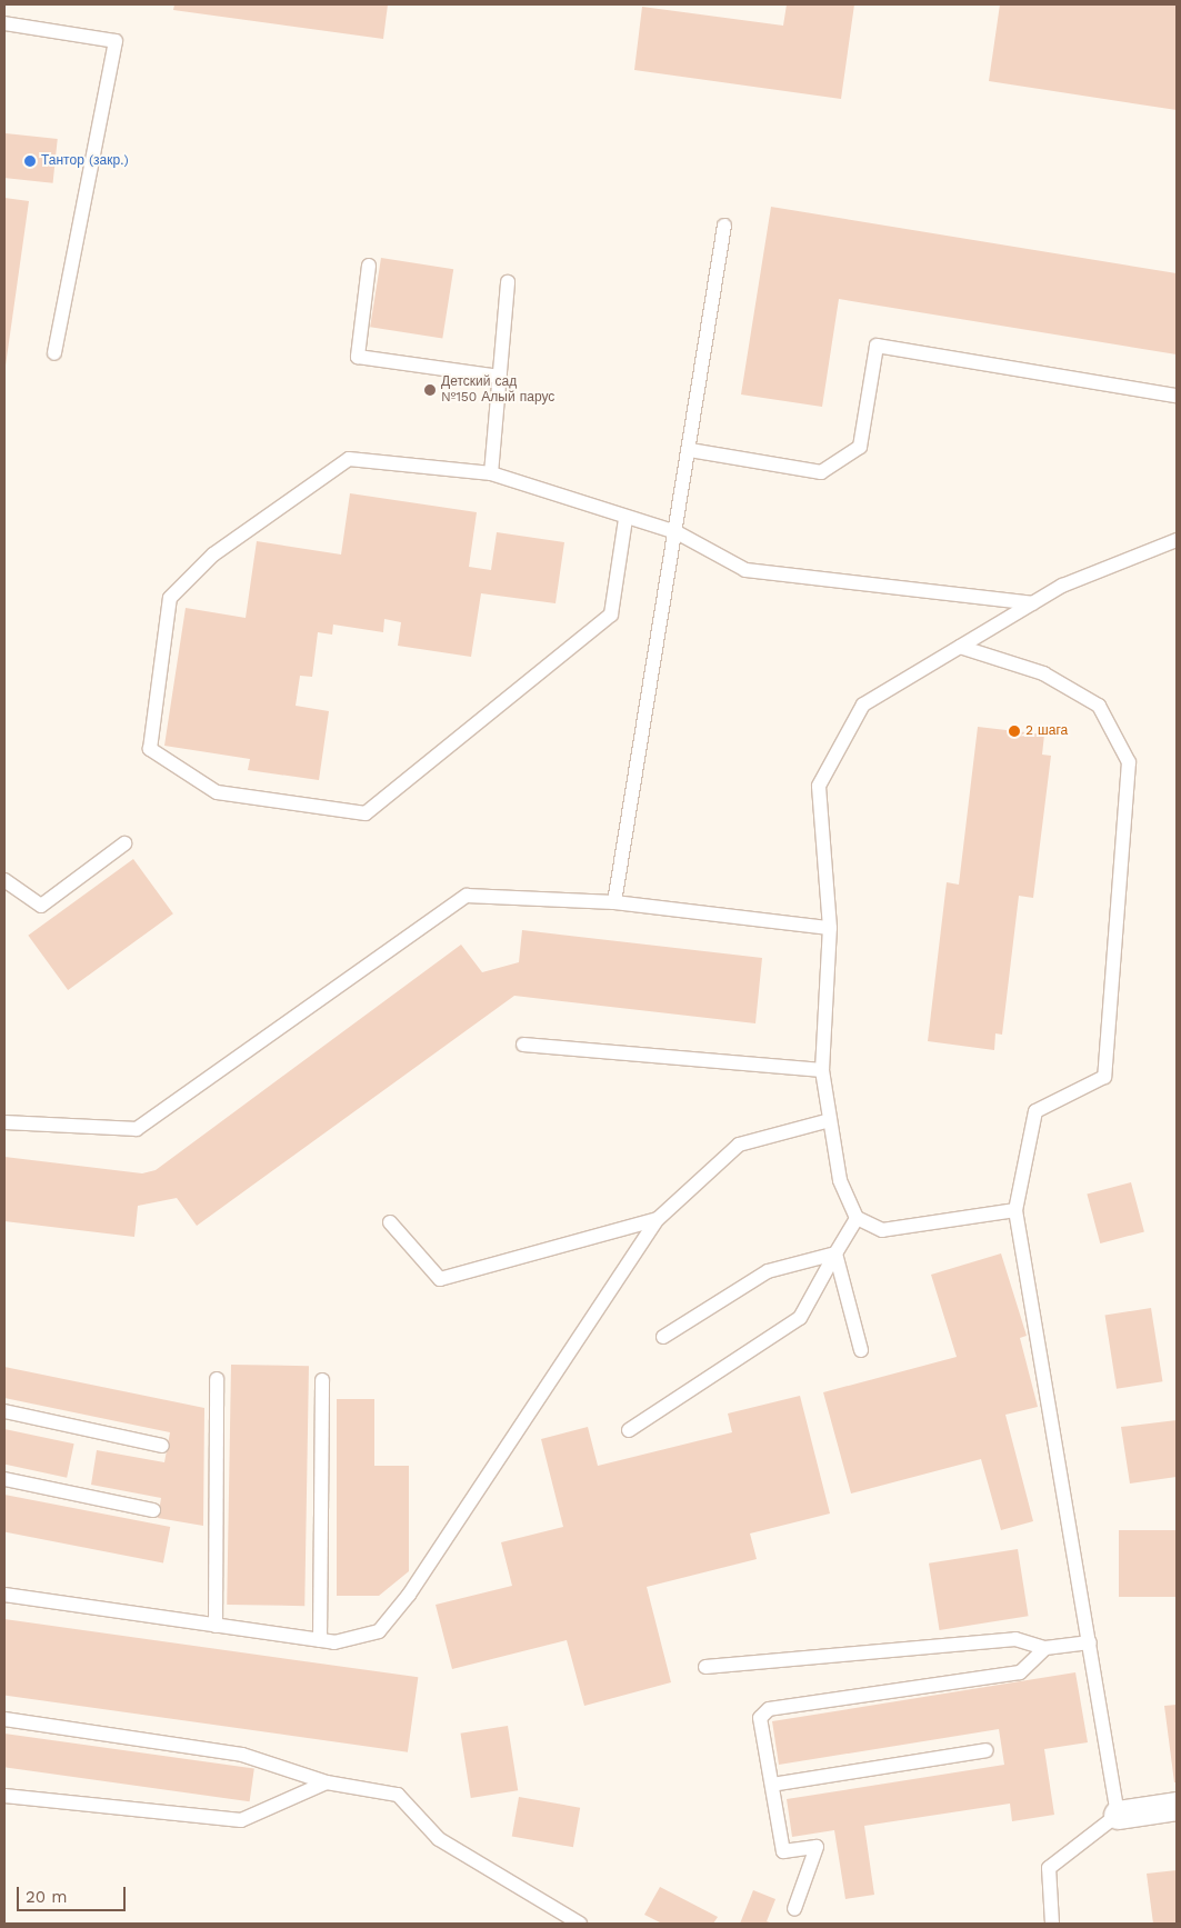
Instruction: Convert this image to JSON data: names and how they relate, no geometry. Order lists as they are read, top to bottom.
{
  "places": ["Тантор (закр.)", "Детский сад №150 Алый парус", "2 шага"],
  "scale_bar": "20 m"
}
